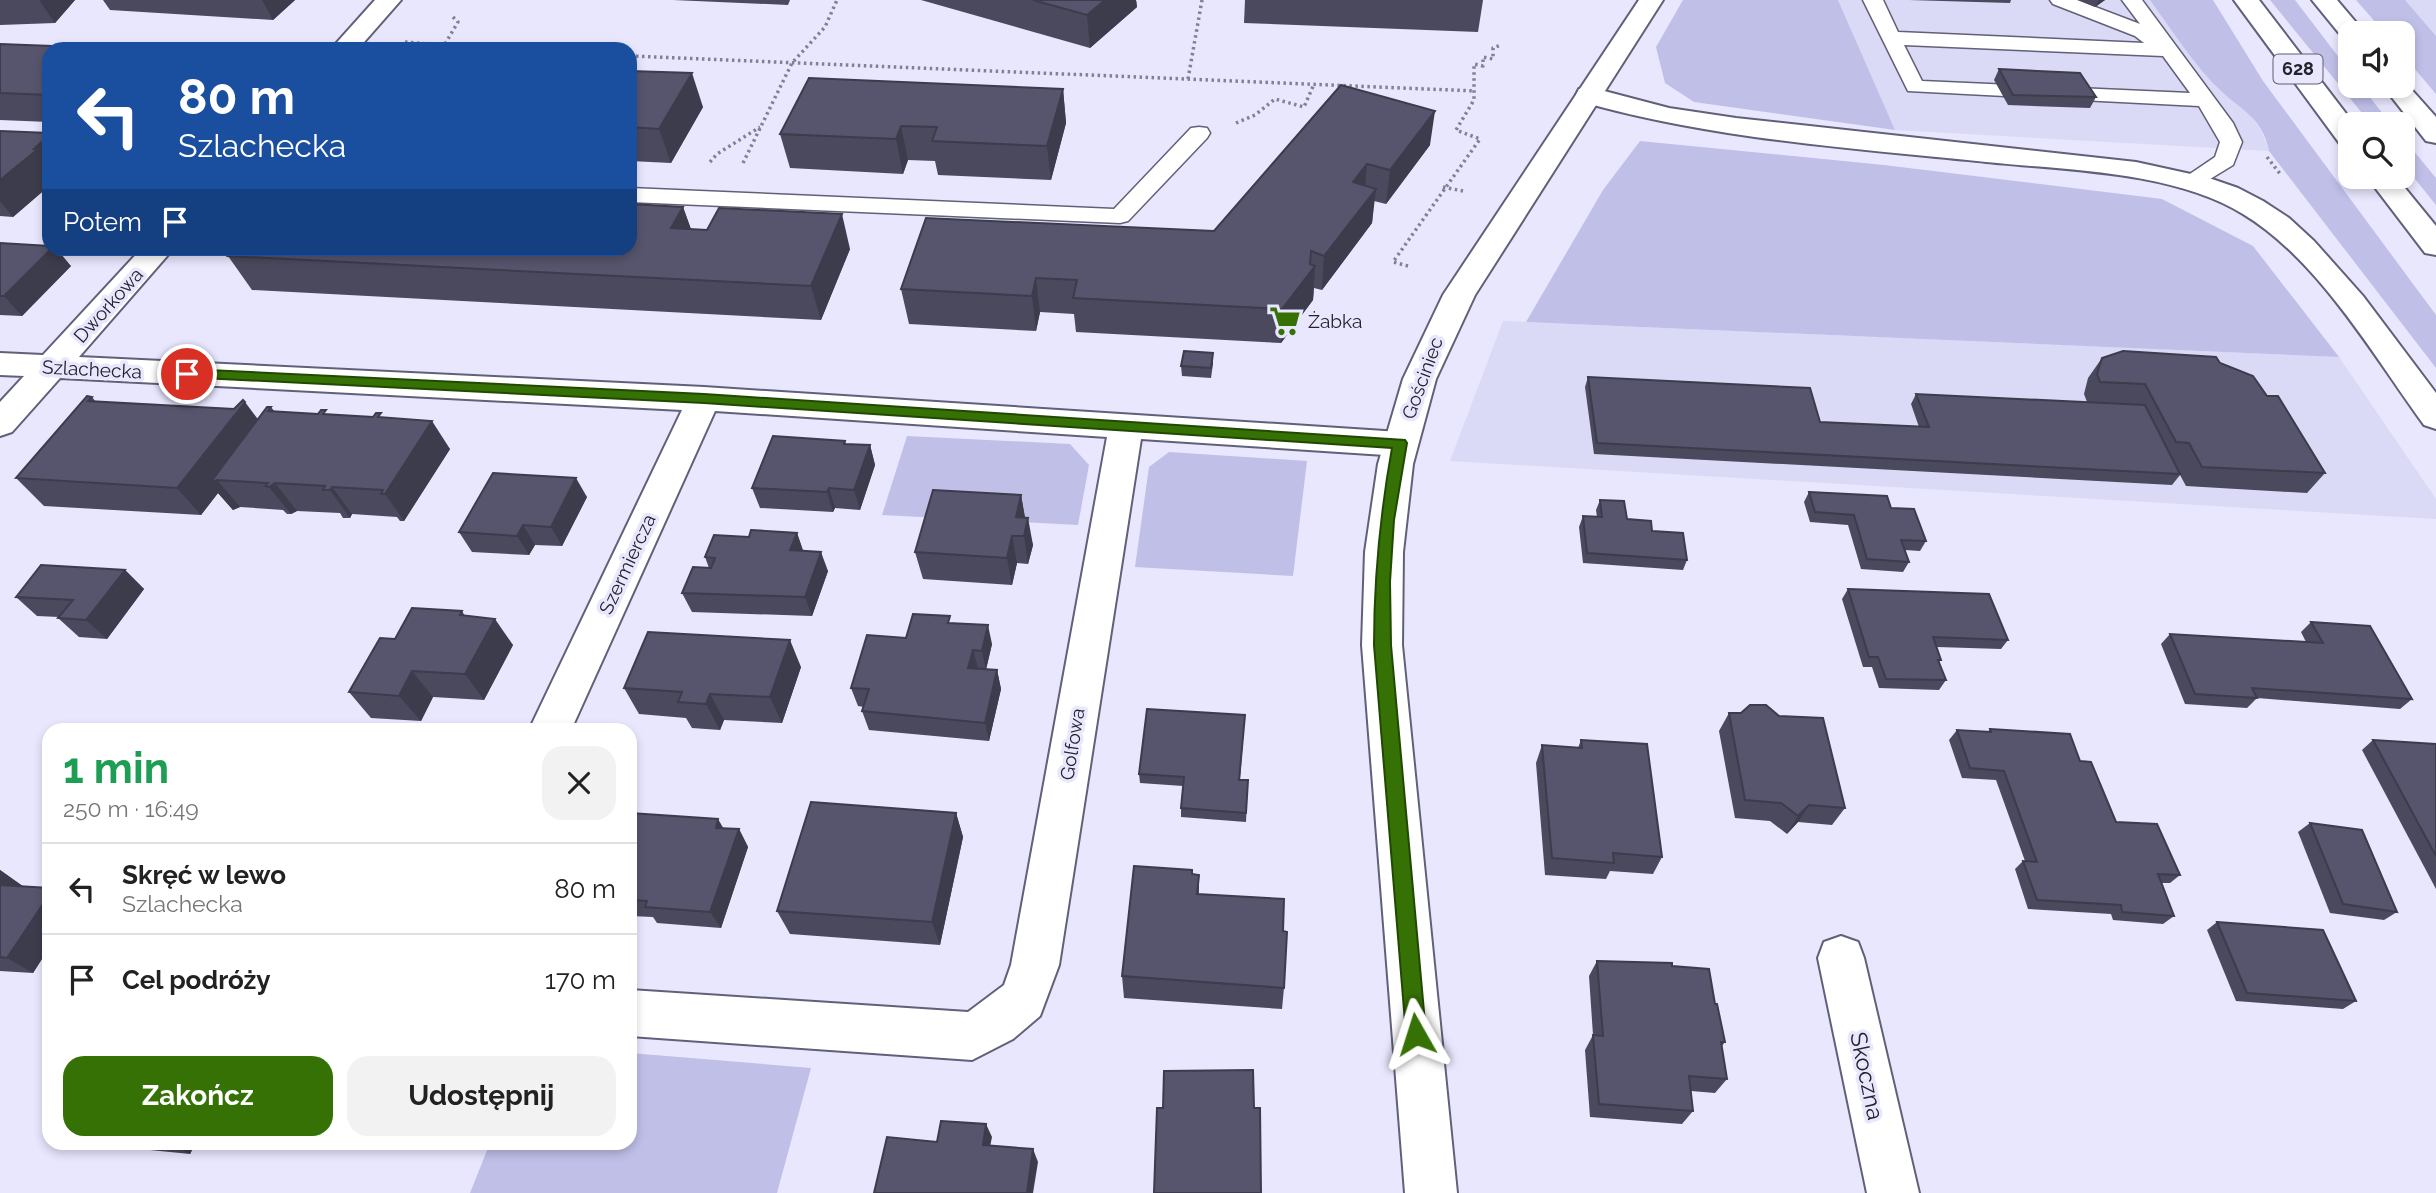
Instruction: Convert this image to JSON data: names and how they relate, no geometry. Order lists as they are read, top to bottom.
{
  "streets": {
    "street": [
      "628",
      "Dworkowa",
      "Szlachecka",
      "Gościniec",
      "Szermiercza",
      "Golfowa",
      "Skoczna"
    ]
  },
  "crossings": [
    ["Dworkowa", "Szlachecka"],
    ["Szlachecka", "Gościniec"],
    ["Szlachecka", "Szermiercza"],
    ["Szlachecka", "Golfowa"]
  ],
  "places": {
    "supermarket": ["Żabka"]
  },
  "page": {
    "turn": ["80 m", "Szlachecka"],
    "then": "Potem",
    "heading": ["1 min", "250 m · 16:49"],
    "list": [
      {
        "name": "Skręć w lewo",
        "note": "Szlachecka",
        "value": "80 m"
      },
      {
        "name": "Cel podróży",
        "value": "170 m"
      }
    ],
    "buttons": ["Zakończ", "Udostępnij"]
  }
}
